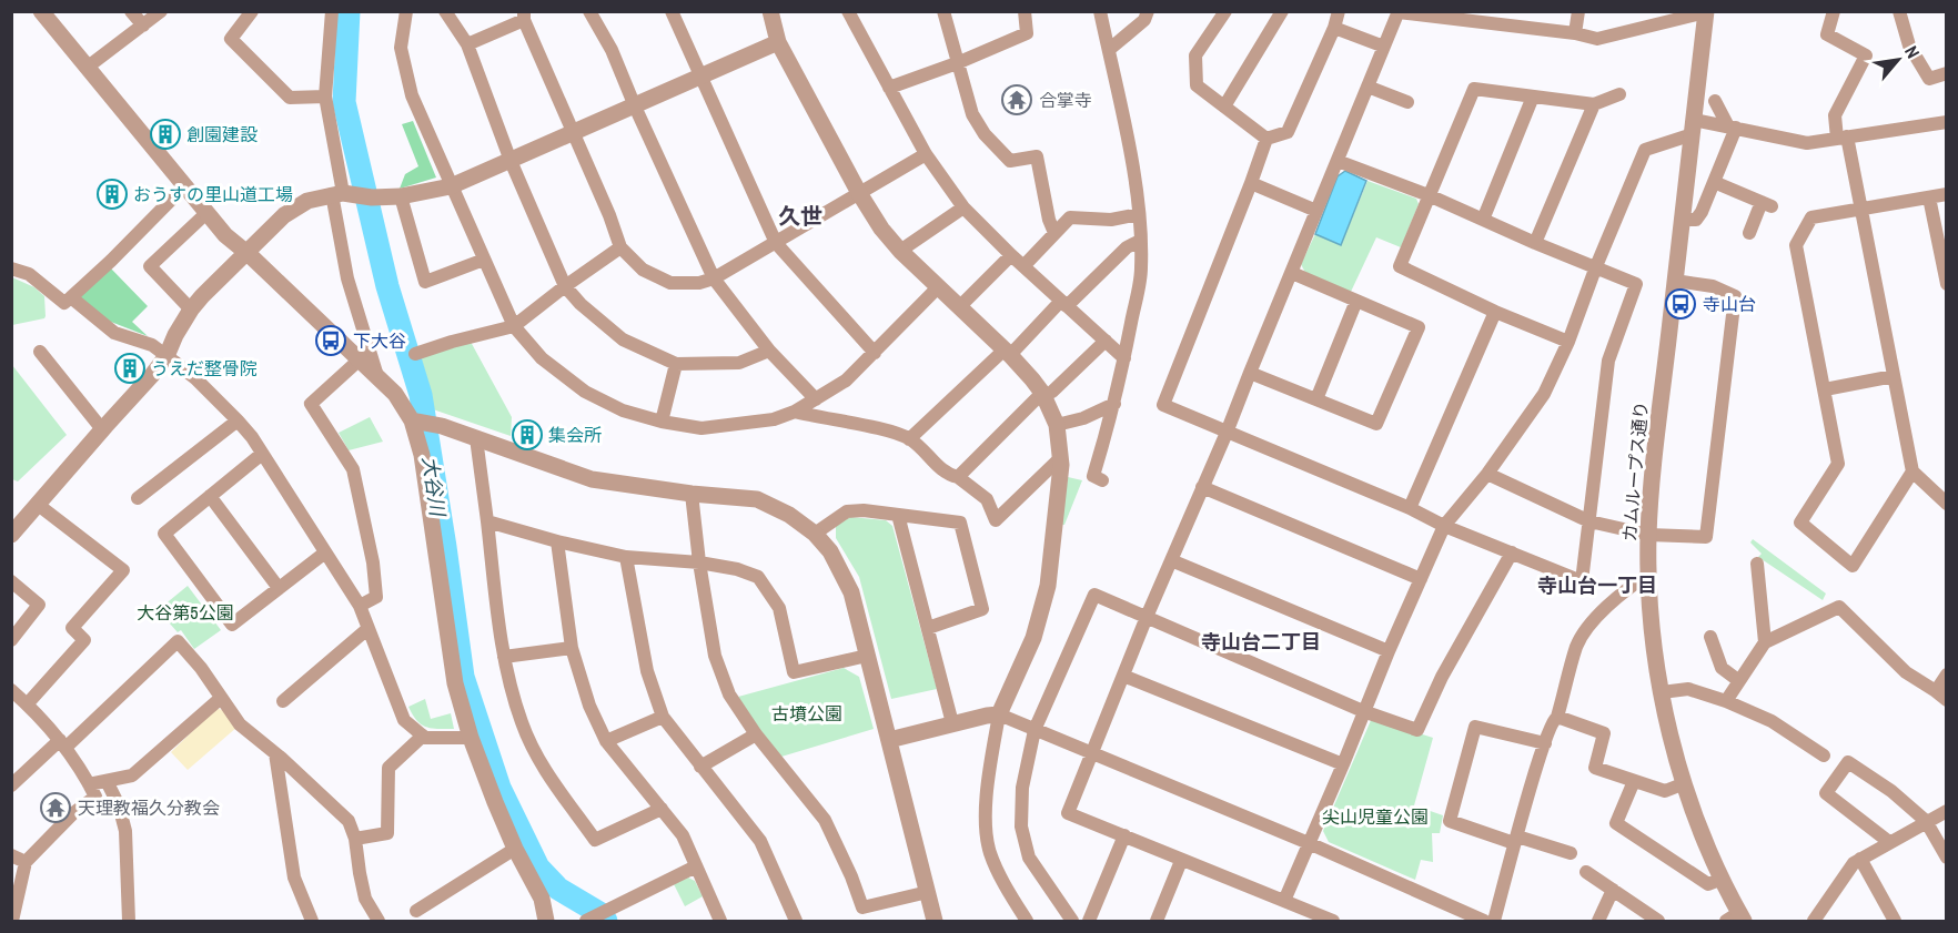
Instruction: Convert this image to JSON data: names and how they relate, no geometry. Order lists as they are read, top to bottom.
{
  "streets": {
    "street": ["カムループス通り"]
  },
  "districts": ["久世", "寺山台一丁目", "寺山台二丁目"],
  "water": ["大谷川"],
  "parks": ["大谷第5公園", "古墳公園", "尖山児童公園"],
  "places": {
    "temple": ["合掌寺", "天理教福久分教会"],
    "building": [
      "創園建設",
      "おうすの里山道工場",
      "うえだ整骨院",
      "集会所"
    ],
    "bus stop": ["寺山台", "下大谷"]
  },
  "north": "top right"
}
